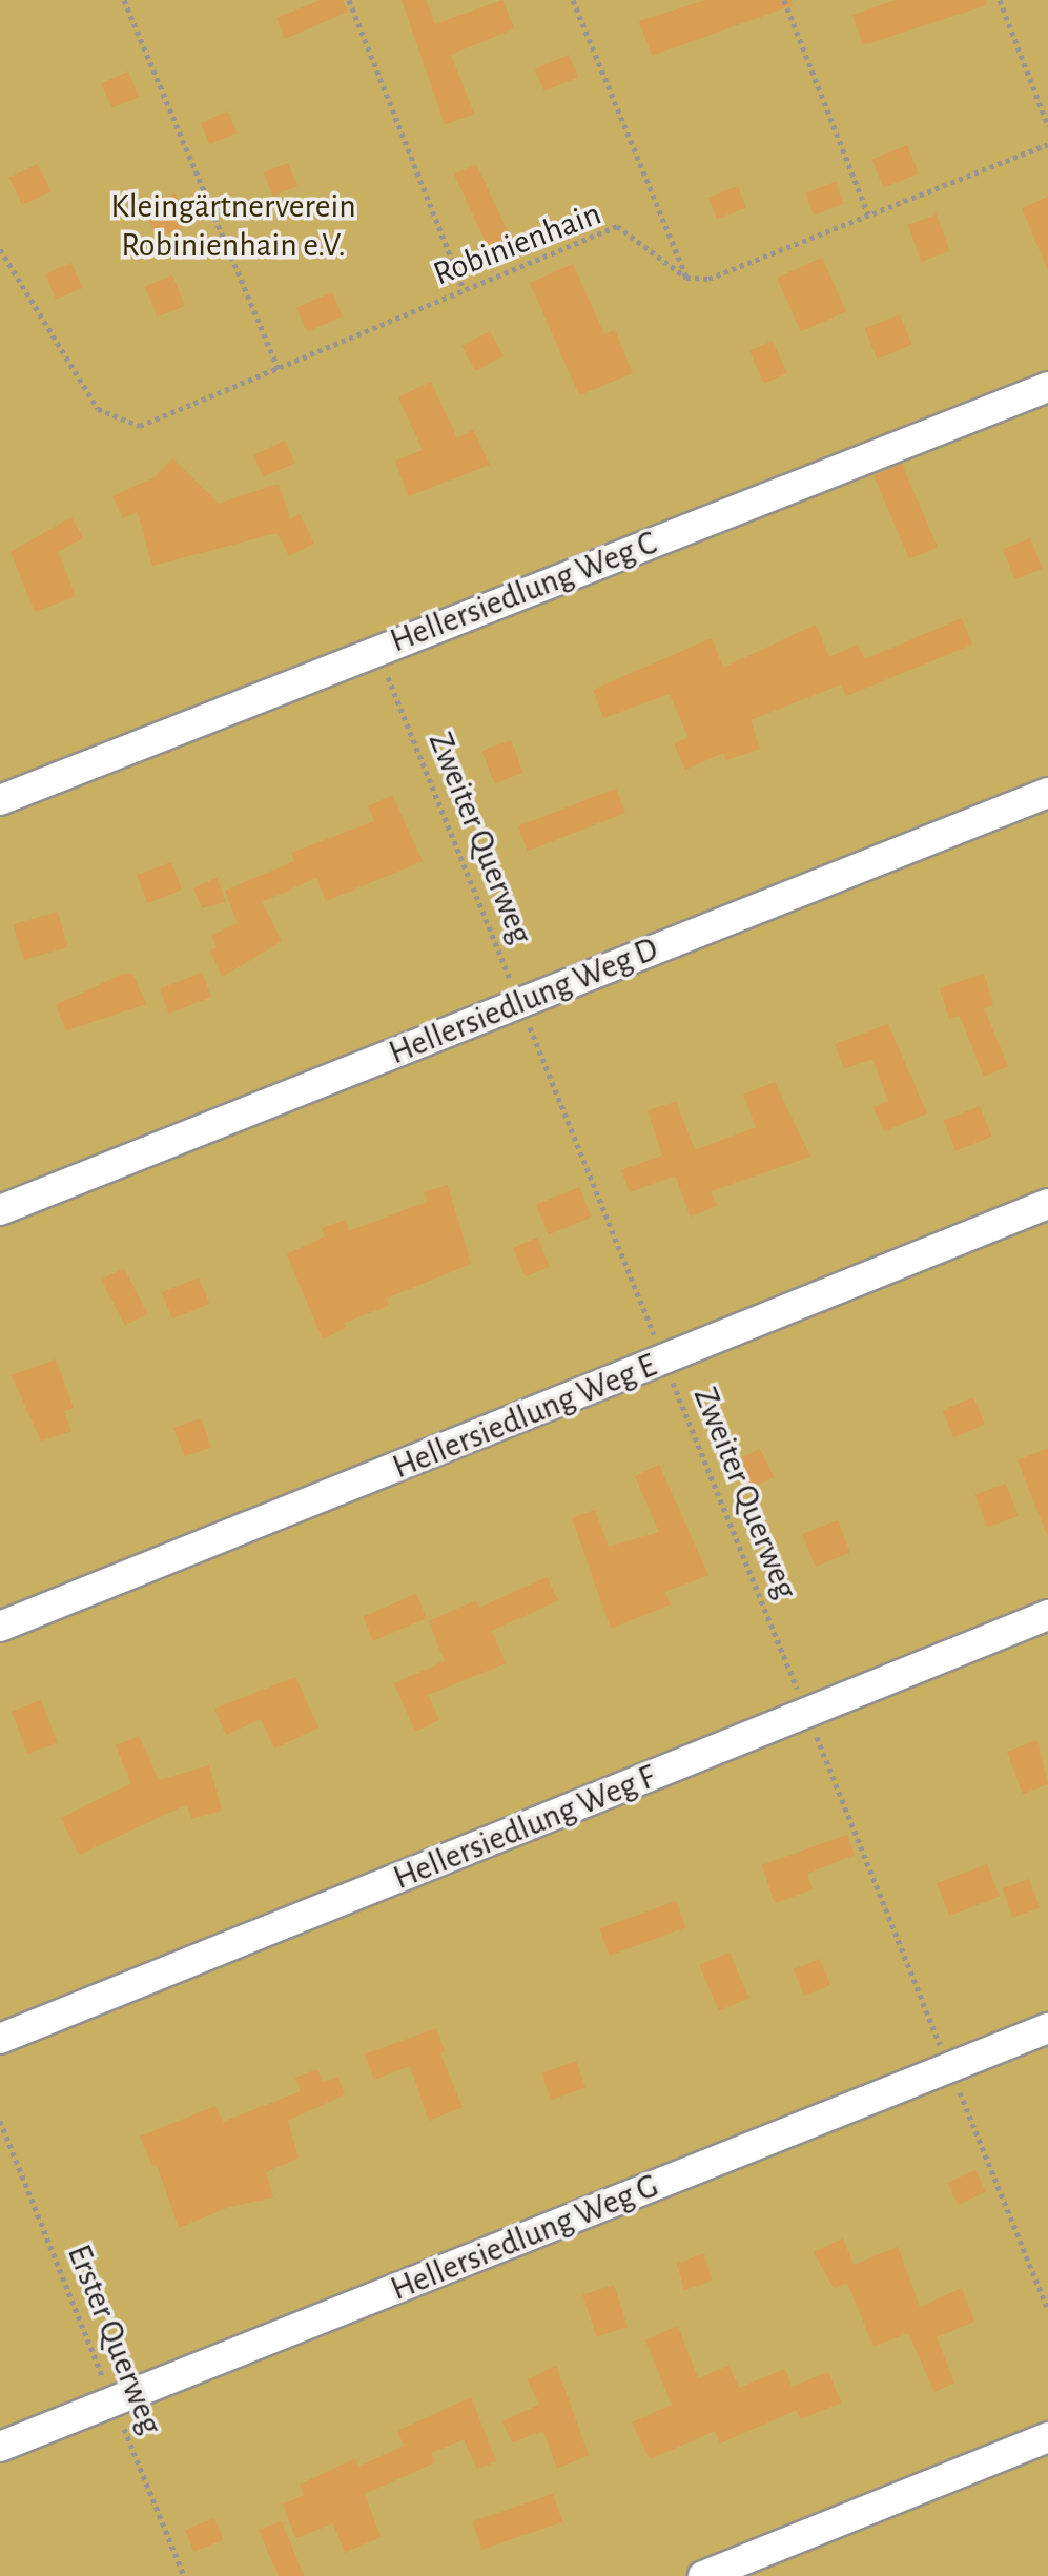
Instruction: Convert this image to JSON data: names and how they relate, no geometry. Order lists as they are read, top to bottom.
{
  "streets": {
    "lane": [
      "Hellersiedlung Weg C",
      "Hellersiedlung Weg D",
      "Hellersiedlung Weg E",
      "Hellersiedlung Weg F",
      "Hellersiedlung Weg G"
    ],
    "path": ["Robinienhain", "Zweiter Querweg", "Erster Querweg"]
  },
  "crossings": [
    ["Hellersiedlung Weg C", "Zweiter Querweg"],
    ["Zweiter Querweg", "Hellersiedlung Weg D"],
    ["Zweiter Querweg", "Hellersiedlung Weg E"],
    ["Zweiter Querweg", "Hellersiedlung Weg F"],
    ["Zweiter Querweg", "Hellersiedlung Weg G"],
    ["Hellersiedlung Weg G", "Erster Querweg"]
  ],
  "parks": ["Kleingärtnerverein Robinienhain e.V."]
}
